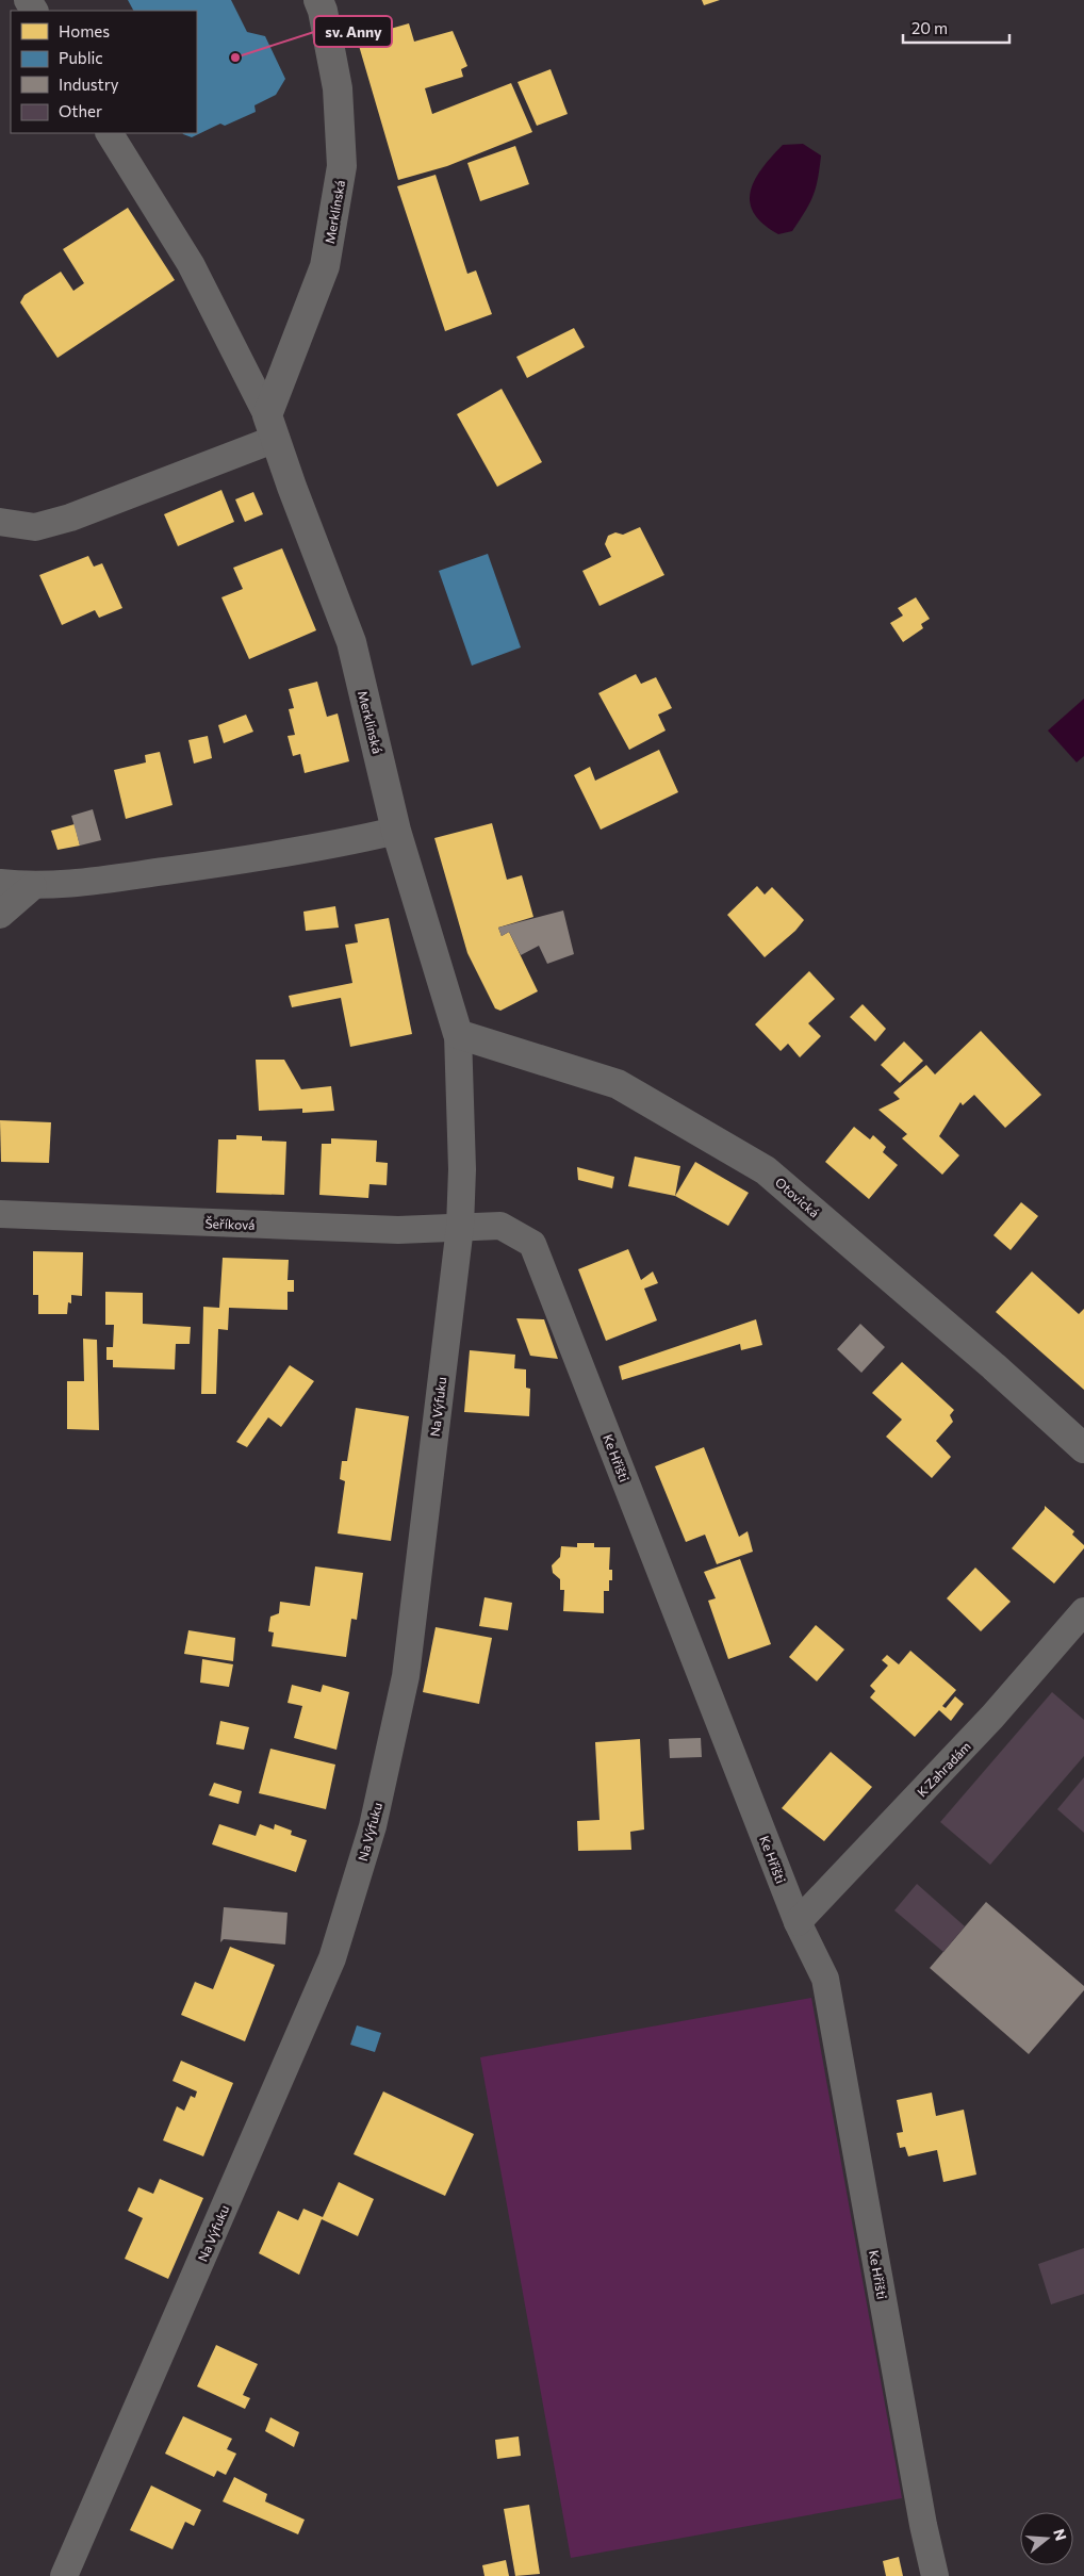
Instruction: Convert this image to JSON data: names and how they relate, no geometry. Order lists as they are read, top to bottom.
{
  "streets": {
    "street": [
      "Merklínská",
      "Otovická",
      "Šeříková",
      "Na Výfuku",
      "Ke Hřišti",
      "K Zahradám"
    ]
  },
  "crossings": [
    ["Merklínská", "Otovická"],
    ["Merklínská", "Na Výfuku"],
    ["Otovická", "Na Výfuku"],
    ["Šeříková", "Na Výfuku"],
    ["Šeříková", "Ke Hřišti"],
    ["Na Výfuku", "Ke Hřišti"],
    ["Ke Hřišti", "K Zahradám"]
  ],
  "places": ["sv. Anny"],
  "legend": [
    "Homes",
    "Public",
    "Industry",
    "Other"
  ],
  "scale_bar": "20 m",
  "north": "right"
}
